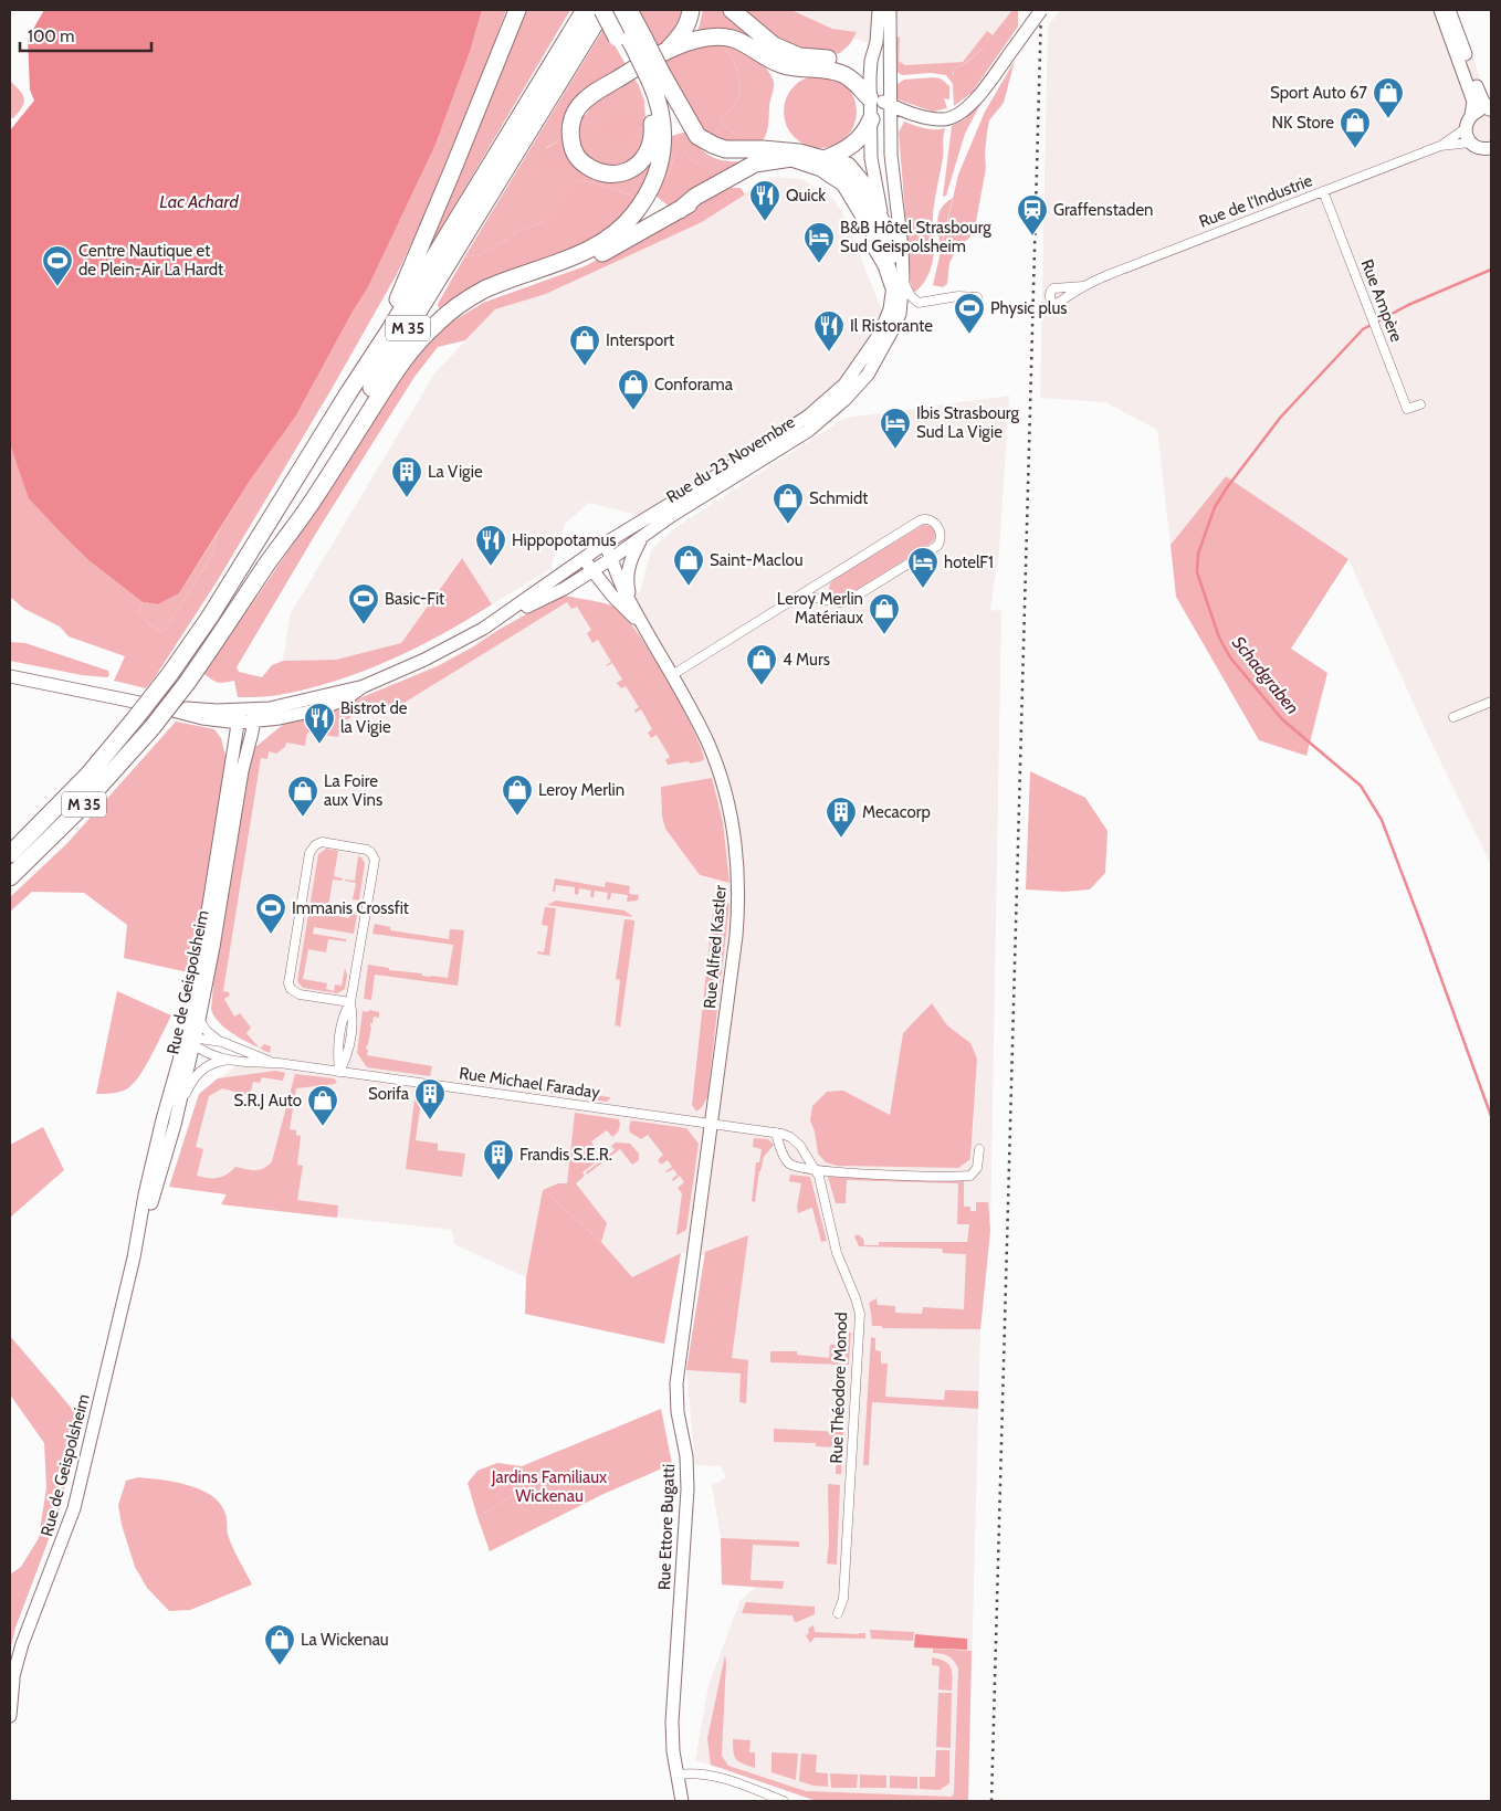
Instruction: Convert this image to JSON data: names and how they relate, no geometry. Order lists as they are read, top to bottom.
{
  "streets": {
    "highway": ["M 35"],
    "main road": [
      "Rue du 23 Novembre",
      "Rue Alfred Kastler",
      "Rue de Geispolsheim",
      "Rue Ettore Bugatti"
    ],
    "street": [
      "Rue de l'Industrie",
      "Rue Ampère",
      "Rue Michael Faraday",
      "Rue Théodore Monod"
    ]
  },
  "crossings": [
    ["Rue de l'Industrie", "Rue Ampère"],
    ["Rue du 23 Novembre", "Rue Alfred Kastler"],
    ["Rue Alfred Kastler", "Rue Michael Faraday"],
    ["Rue Alfred Kastler", "Rue Ettore Bugatti"],
    ["Rue de Geispolsheim", "Rue Michael Faraday"],
    ["Rue Michael Faraday", "Rue Théodore Monod"],
    ["Rue Michael Faraday", "Rue Ettore Bugatti"]
  ],
  "water": ["Lac Achard", "Schadgraben"],
  "parks": ["Jardins Familiaux Wickenau"],
  "places": {
    "shop": [
      "Sport Auto 67",
      "NK Store",
      "Intersport",
      "Conforama",
      "Schmidt",
      "Saint-Maclou",
      "Leroy Merlin Matériaux",
      "4 Murs",
      "Leroy Merlin",
      "La Foire aux Vins",
      "S.R.J Auto",
      "La Wickenau"
    ],
    "restaurant": [
      "Quick",
      "Il Ristorante",
      "Hippopotamus",
      "Bistrot de la Vigie"
    ],
    "station": ["Graffenstaden"],
    "hotel": ["B&B Hôtel Strasbourg Sud Geispolsheim", "Ibis Strasbourg Sud La Vigie", "hotelF1"],
    "sports": [
      "Centre Nautique et de Plein-Air La Hardt",
      "Physic plus",
      "Basic-Fit",
      "Immanis Crossfit"
    ],
    "building": [
      "La Vigie",
      "Mecacorp",
      "Sorifa",
      "Frandis S.E.R."
    ]
  },
  "scale_bar": "100 m"
}
